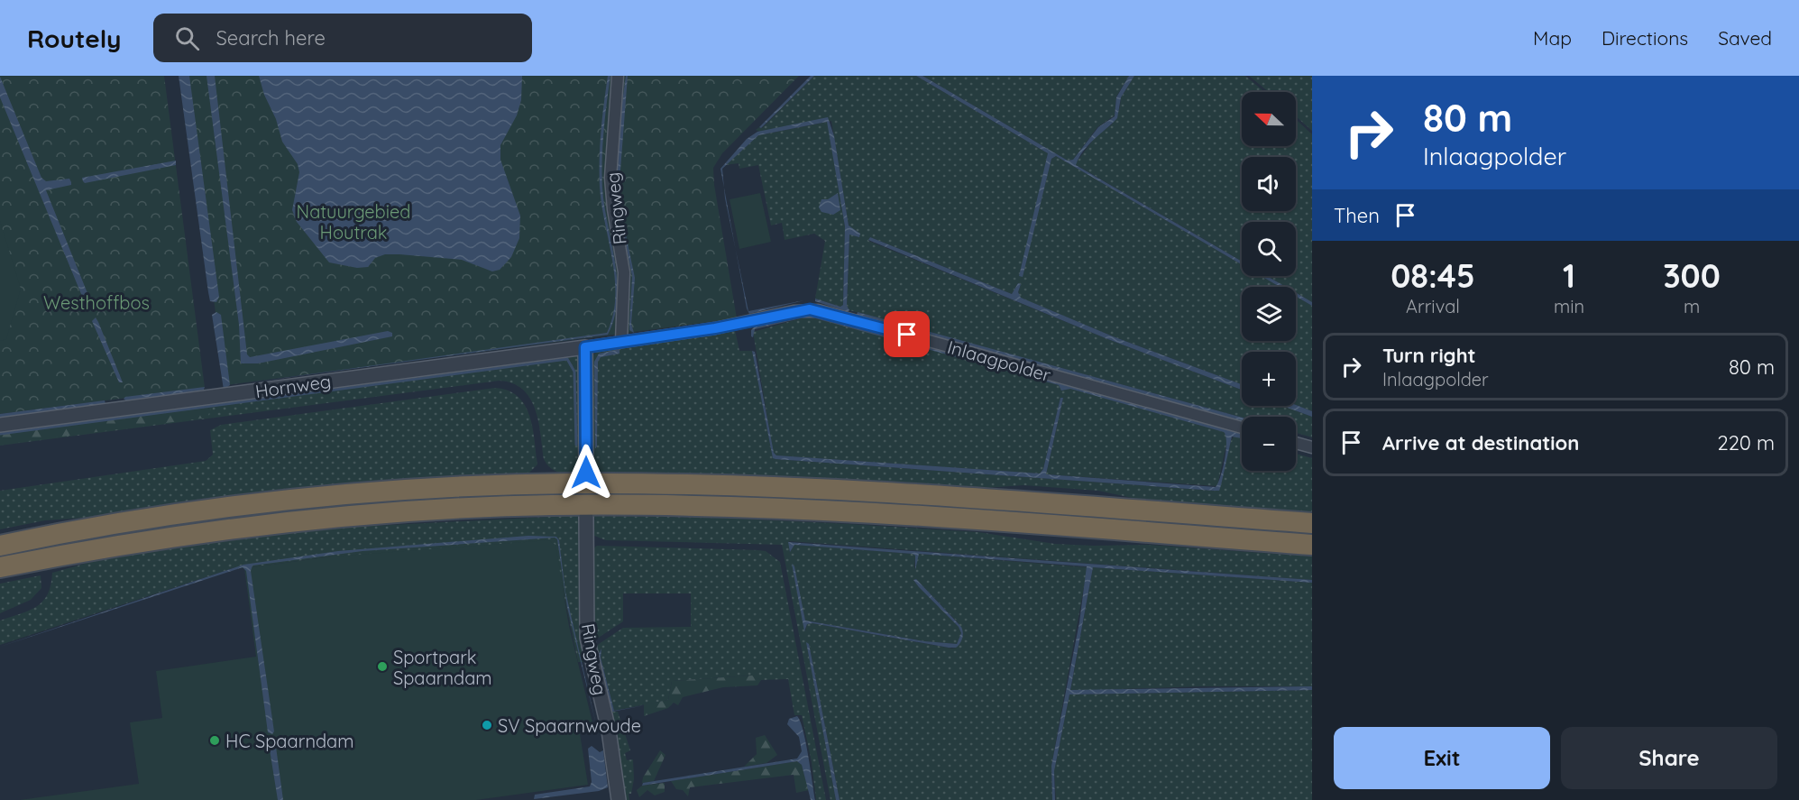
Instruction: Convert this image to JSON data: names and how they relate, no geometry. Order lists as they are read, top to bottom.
{
  "streets": {
    "street": ["Ringweg", "Inlaagpolder", "Hornweg"]
  },
  "crossings": [
    ["Ringweg", "Inlaagpolder"],
    ["Inlaagpolder", "Hornweg"]
  ],
  "parks": ["Natuurgebied Houtrak", "Westhoffbos"],
  "places": ["Sportpark Spaarndam", "SV Spaarnwoude", "HC Spaarndam"],
  "north": "left",
  "page": {
    "header": "Routely",
    "search": "Search here",
    "nav": ["Map", "Directions", "Saved"],
    "turn": ["80 m", "Inlaagpolder"],
    "map_buttons": ["+", "−"],
    "then": "Then",
    "eta": [
      "08:45",
      "Arrival",
      "1",
      "min",
      "300",
      "m"
    ],
    "list": [
      {
        "name": "Turn right",
        "note": "Inlaagpolder",
        "value": "80 m"
      },
      {
        "name": "Arrive at destination",
        "value": "220 m"
      }
    ],
    "buttons": ["Exit", "Share"]
  }
}
